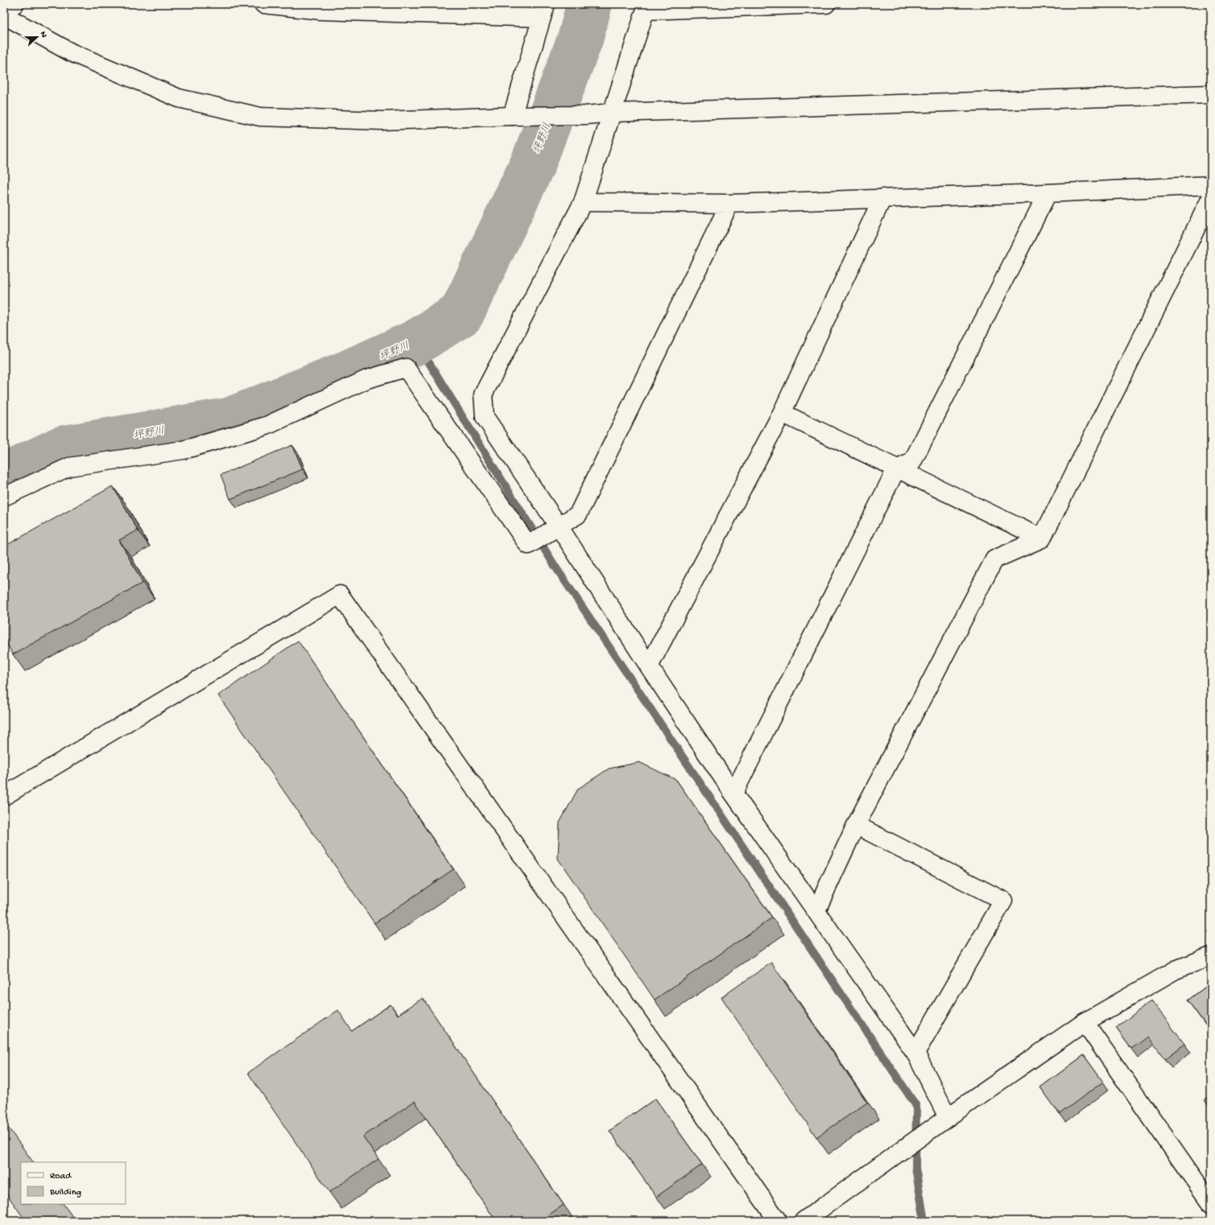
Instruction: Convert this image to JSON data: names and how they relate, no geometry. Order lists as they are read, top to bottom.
{
  "water": ["坪野川"],
  "legend": ["Road", "Building"],
  "north": "right"
}
